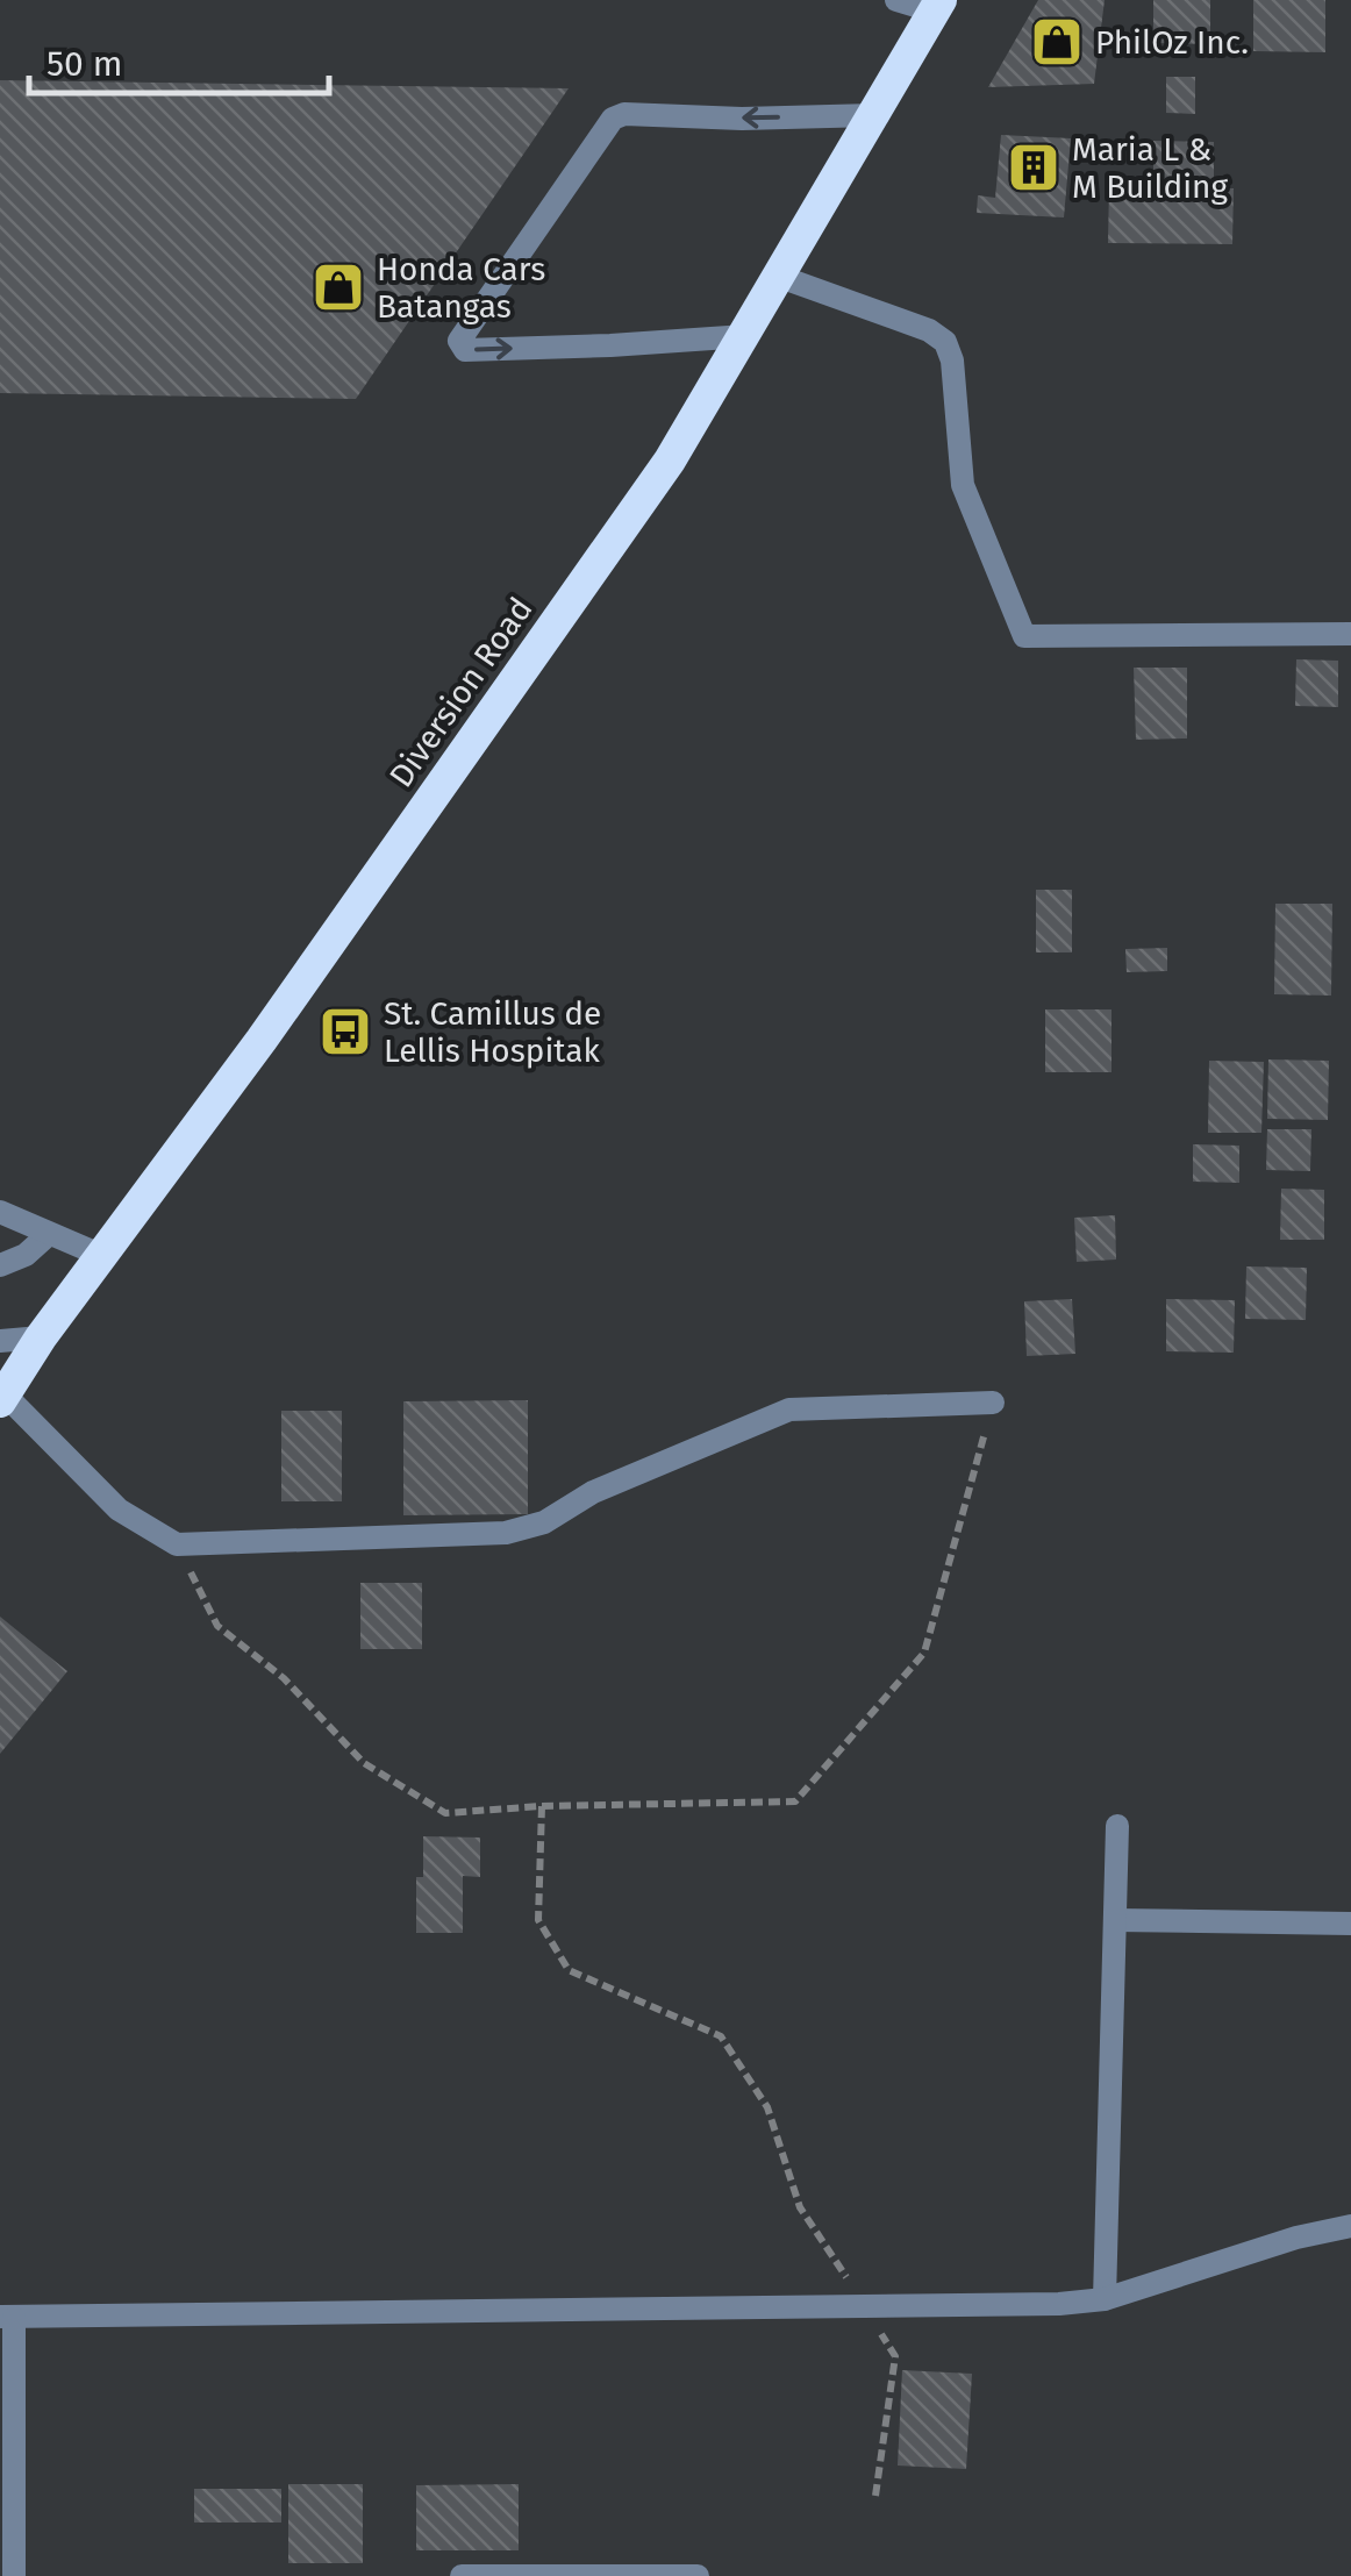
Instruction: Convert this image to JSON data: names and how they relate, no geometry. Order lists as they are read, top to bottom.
{
  "streets": {
    "highway": ["Diversion Road"]
  },
  "places": {
    "shop": ["PhilOz Inc.", "Honda Cars Batangas"],
    "building": ["Maria L & M Building"],
    "bus stop": ["St. Camillus de Lellis Hospitak"]
  },
  "scale_bar": "50 m"
}
